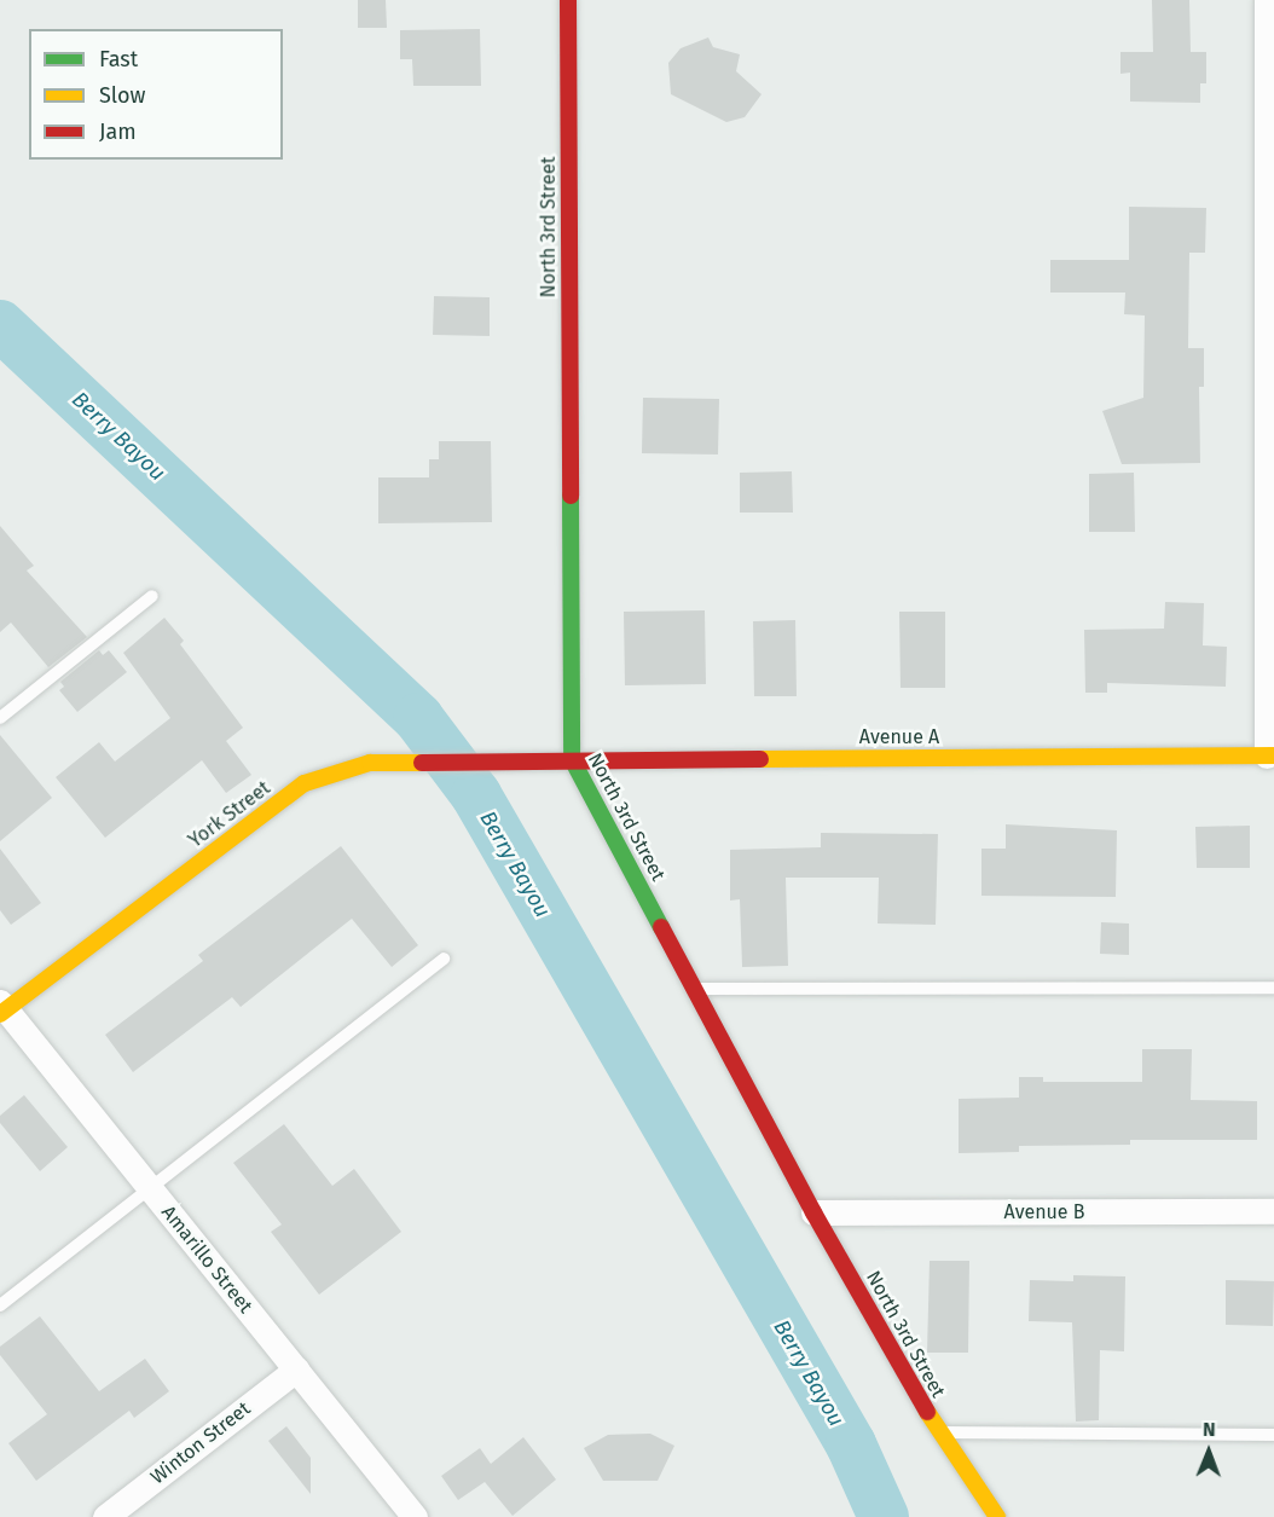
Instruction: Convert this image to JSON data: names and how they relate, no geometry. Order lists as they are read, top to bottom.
{
  "streets": {
    "street": [
      "North 3rd Street",
      "Avenue A",
      "York Street",
      "Avenue B",
      "Amarillo Street",
      "Winton Street"
    ]
  },
  "crossings": [
    ["North 3rd Street", "Avenue A"],
    ["North 3rd Street", "Avenue B"],
    ["Avenue A", "York Street"],
    ["York Street", "Amarillo Street"],
    ["Amarillo Street", "Winton Street"]
  ],
  "water": ["Berry Bayou"],
  "legend": ["Fast", "Slow", "Jam"],
  "north": "top"
}
